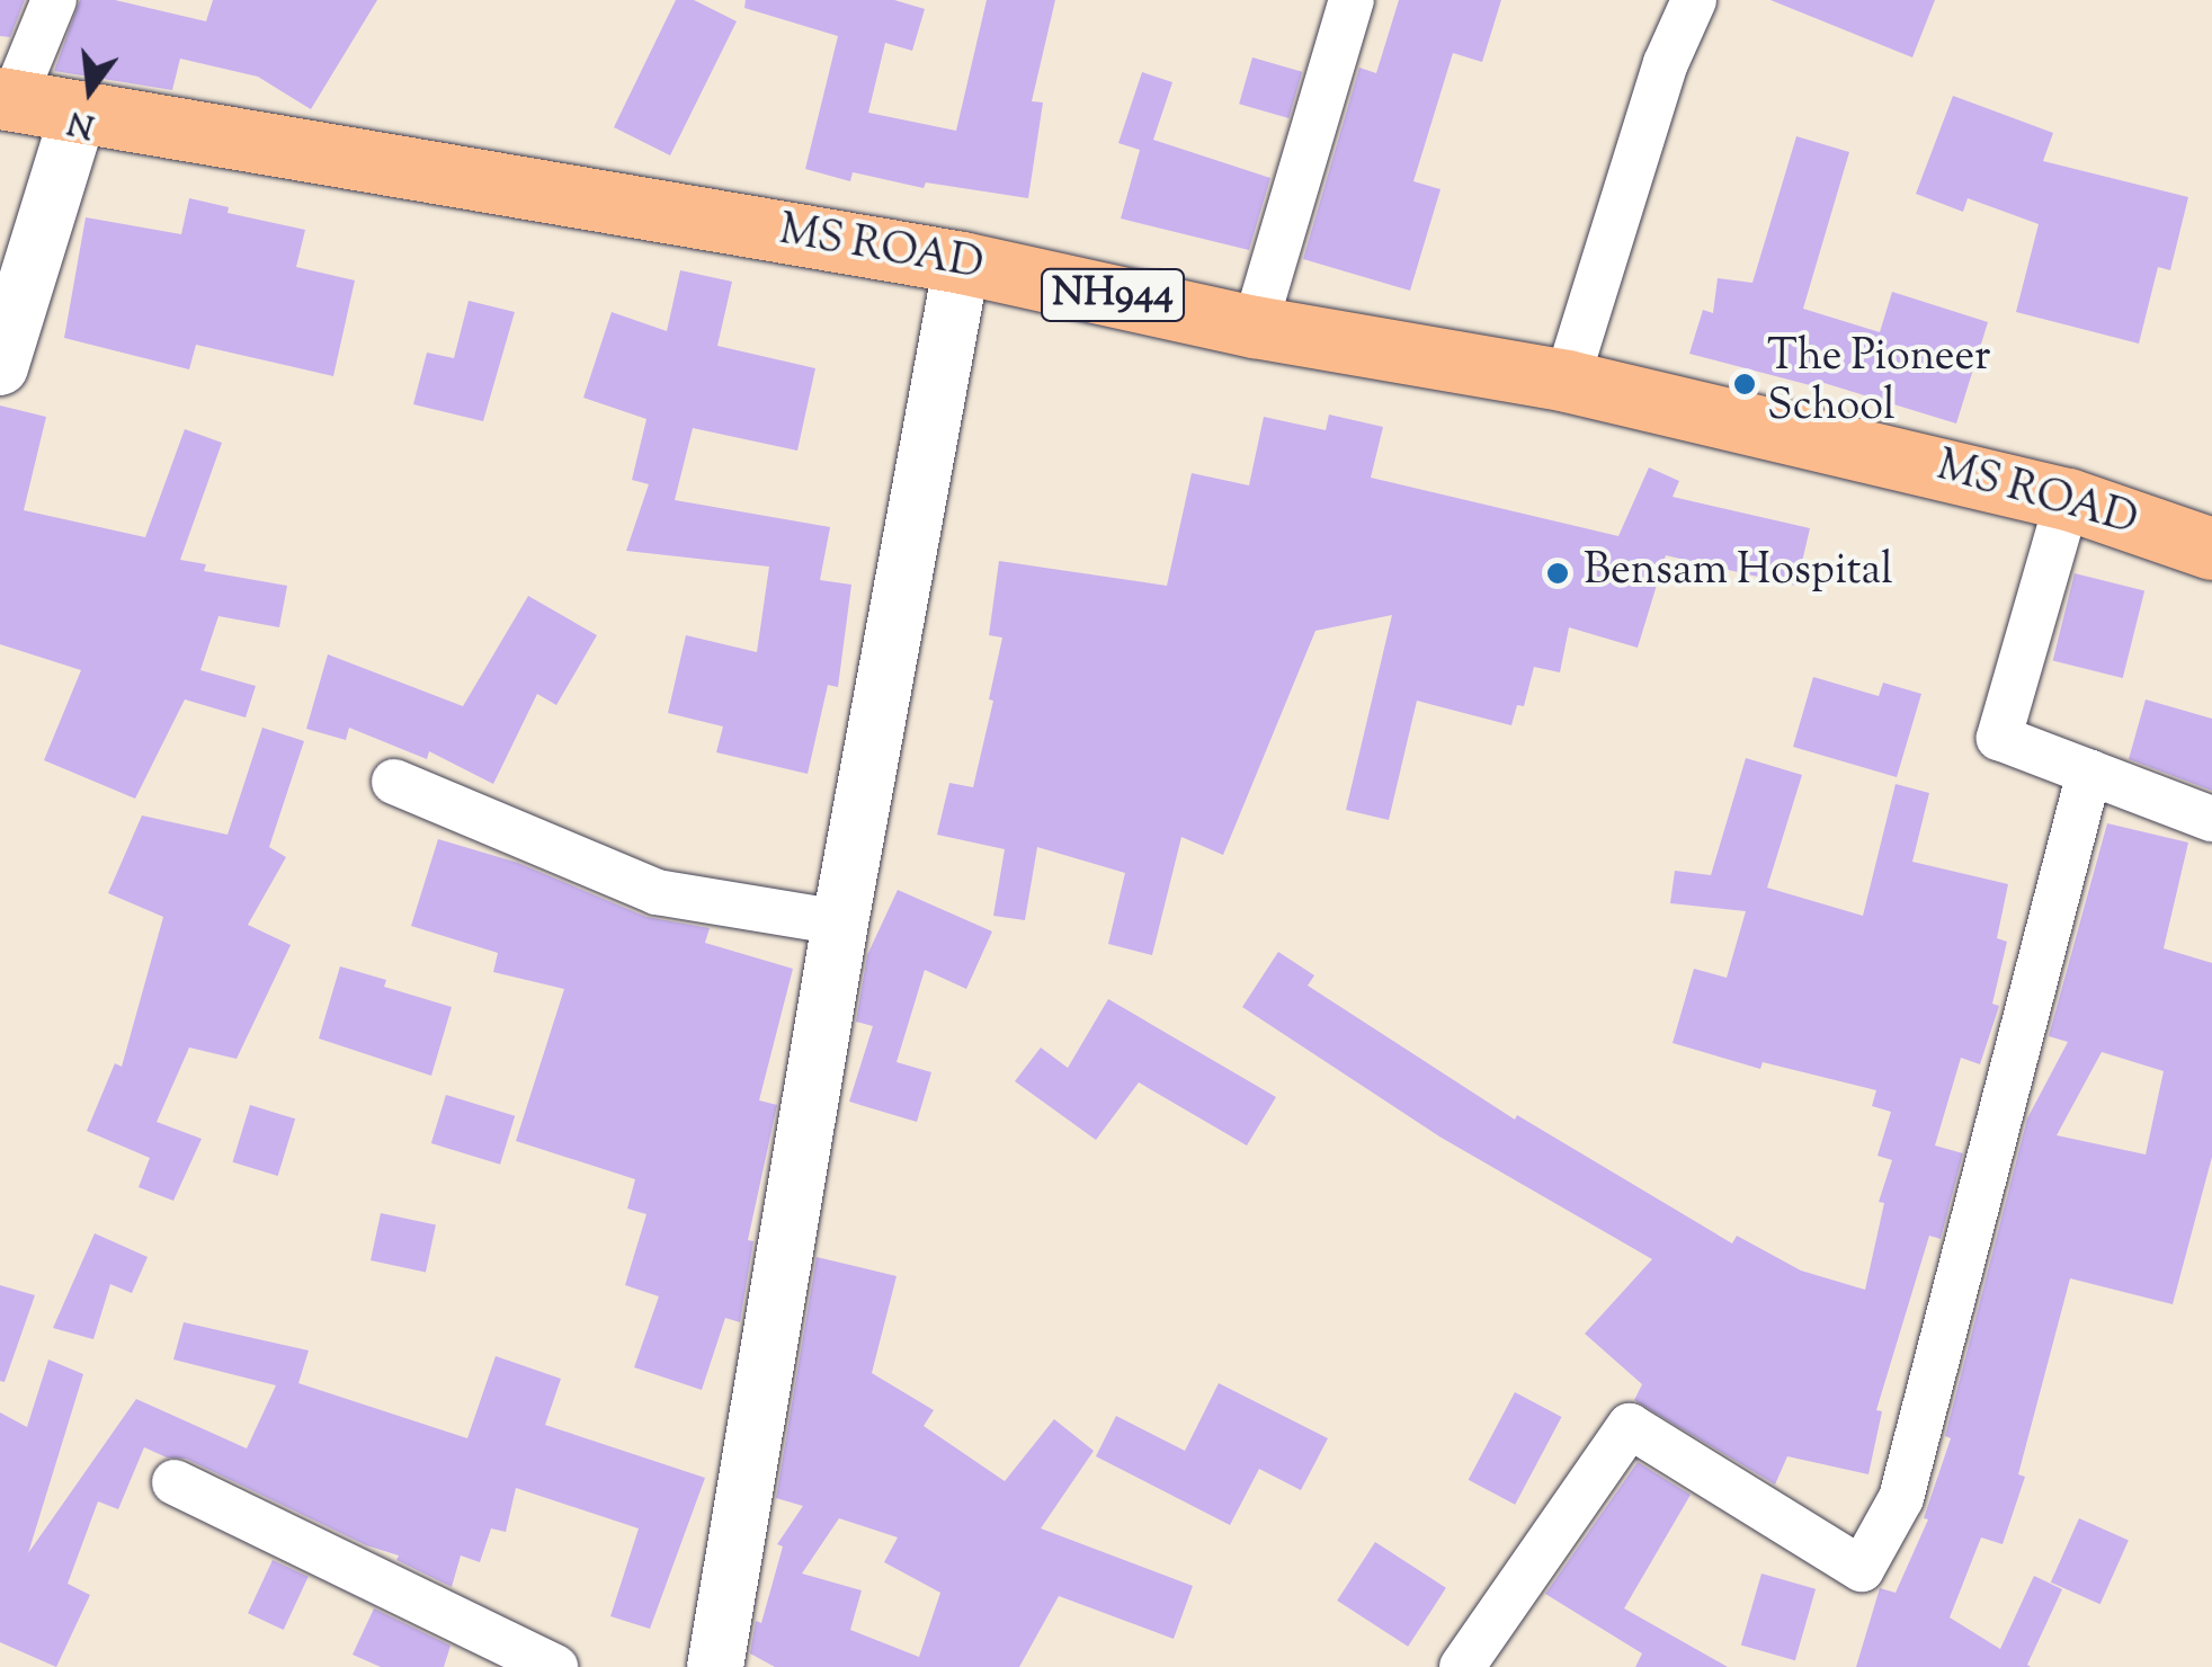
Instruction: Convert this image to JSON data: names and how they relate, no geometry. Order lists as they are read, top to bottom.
{
  "streets": {
    "highway": ["MS ROAD", "NH944"]
  },
  "places": ["The Pioneer School", "Bensam Hospital"],
  "north": "bottom"
}
